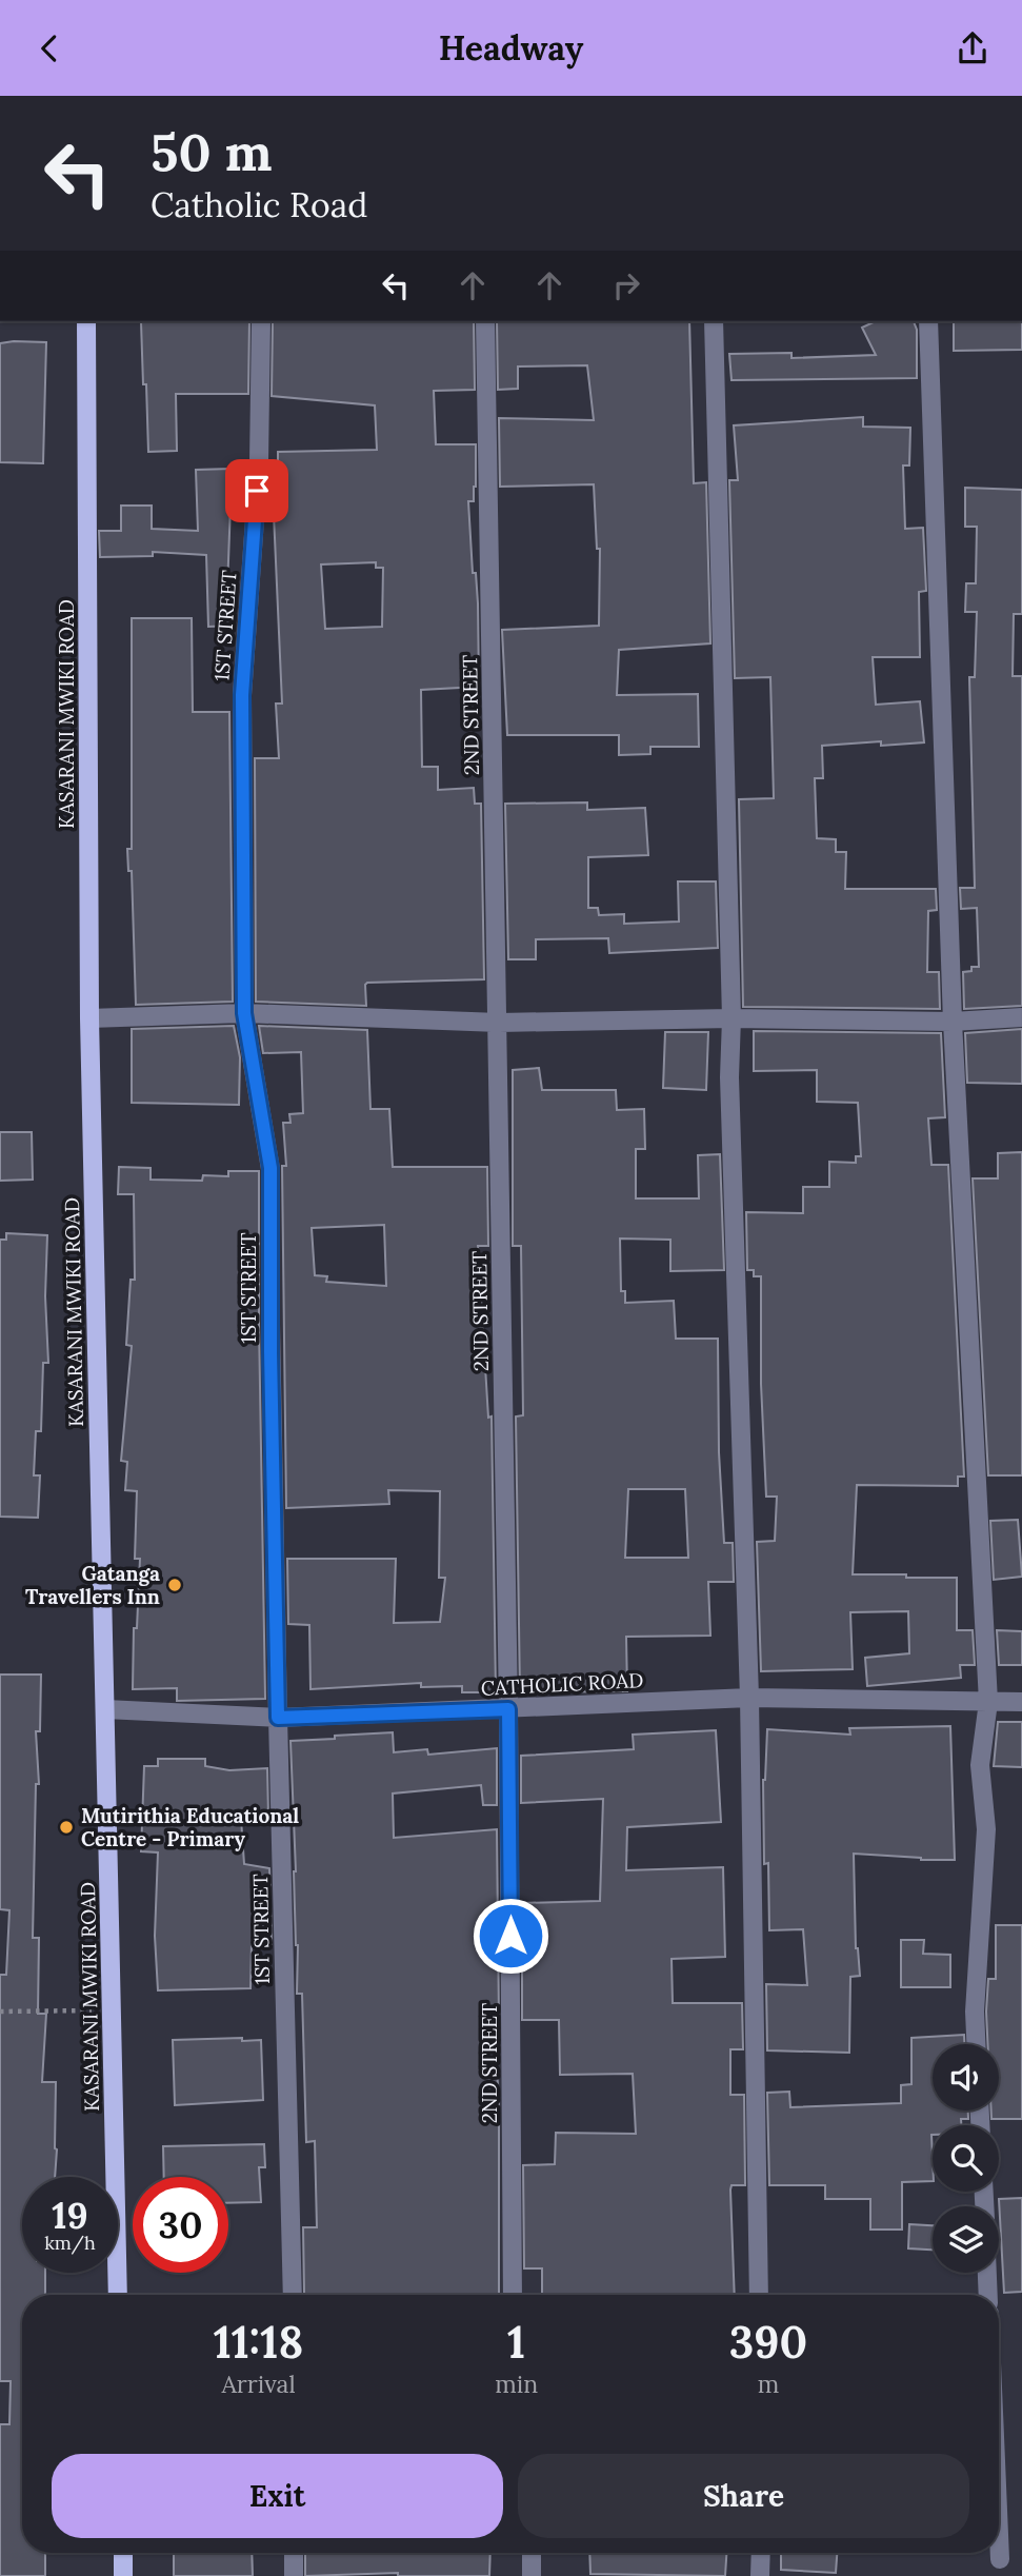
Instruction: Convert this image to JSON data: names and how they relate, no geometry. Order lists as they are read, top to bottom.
{
  "streets": {
    "main road": ["KASARANI MWIKI ROAD"],
    "street": ["1ST STREET", "2ND STREET", "CATHOLIC ROAD"]
  },
  "crossings": [
    ["1ST STREET", "CATHOLIC ROAD"],
    ["KASARANI MWIKI ROAD", "CATHOLIC ROAD"],
    ["2ND STREET", "CATHOLIC ROAD"]
  ],
  "places": ["Gatanga Travellers Inn", "Mutirithia Educational Centre - Primary"],
  "page": {
    "header": "Headway",
    "turn": ["50 m", "Catholic Road"],
    "speed": "19 km/h",
    "limit": "30",
    "eta": [
      "11:18",
      "Arrival",
      "1",
      "min",
      "390",
      "m"
    ],
    "buttons": ["Exit", "Share"]
  }
}
